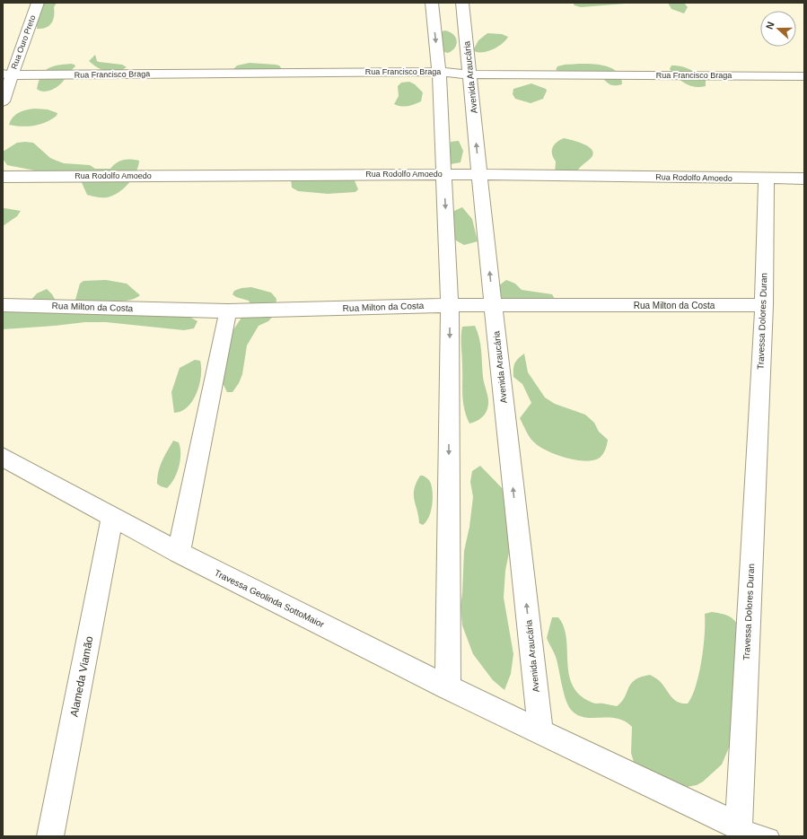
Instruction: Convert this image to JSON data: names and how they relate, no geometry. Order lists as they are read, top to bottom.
{
  "streets": {
    "street": [
      "Rua Ouro Preto",
      "Rua Francisco Braga",
      "Avenida Araucária",
      "Rua Rodolfo Amoedo",
      "Rua Milton da Costa",
      "Travessa Dolores Duran",
      "Travessa Geolinda SottoMaior",
      "Alameda Viamão"
    ]
  },
  "crossings": [
    ["Rua Ouro Preto", "Rua Francisco Braga"],
    ["Rua Francisco Braga", "Avenida Araucária"],
    ["Avenida Araucária", "Rua Rodolfo Amoedo"],
    ["Avenida Araucária", "Rua Milton da Costa"],
    ["Avenida Araucária", "Travessa Geolinda SottoMaior"],
    ["Rua Rodolfo Amoedo", "Travessa Dolores Duran"],
    ["Rua Milton da Costa", "Travessa Dolores Duran"],
    ["Travessa Geolinda SottoMaior", "Alameda Viamão"]
  ],
  "north": "left"
}
